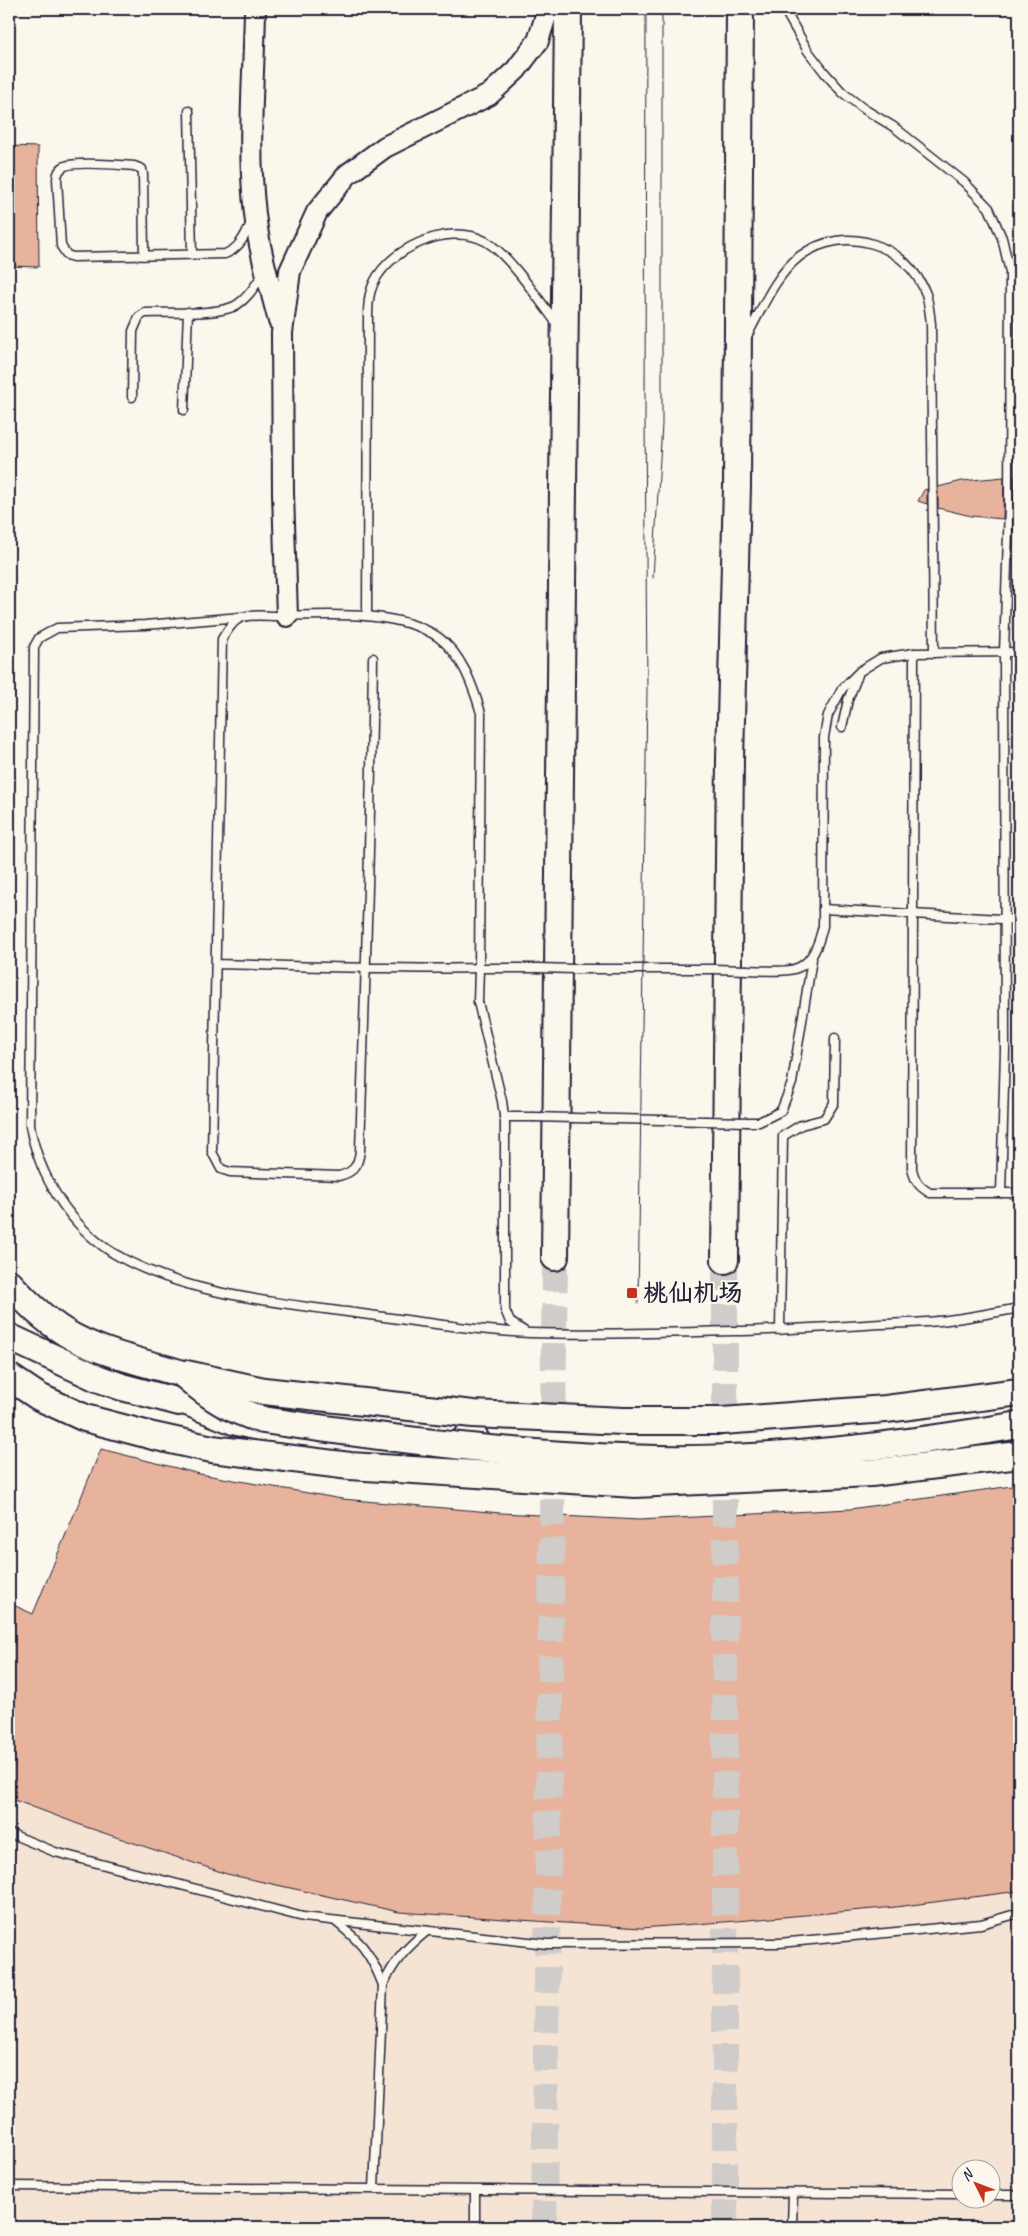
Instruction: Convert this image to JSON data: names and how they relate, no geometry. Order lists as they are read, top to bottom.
{
  "places": {
    "transit": ["桃仙机场"]
  },
  "north": "top left"
}
